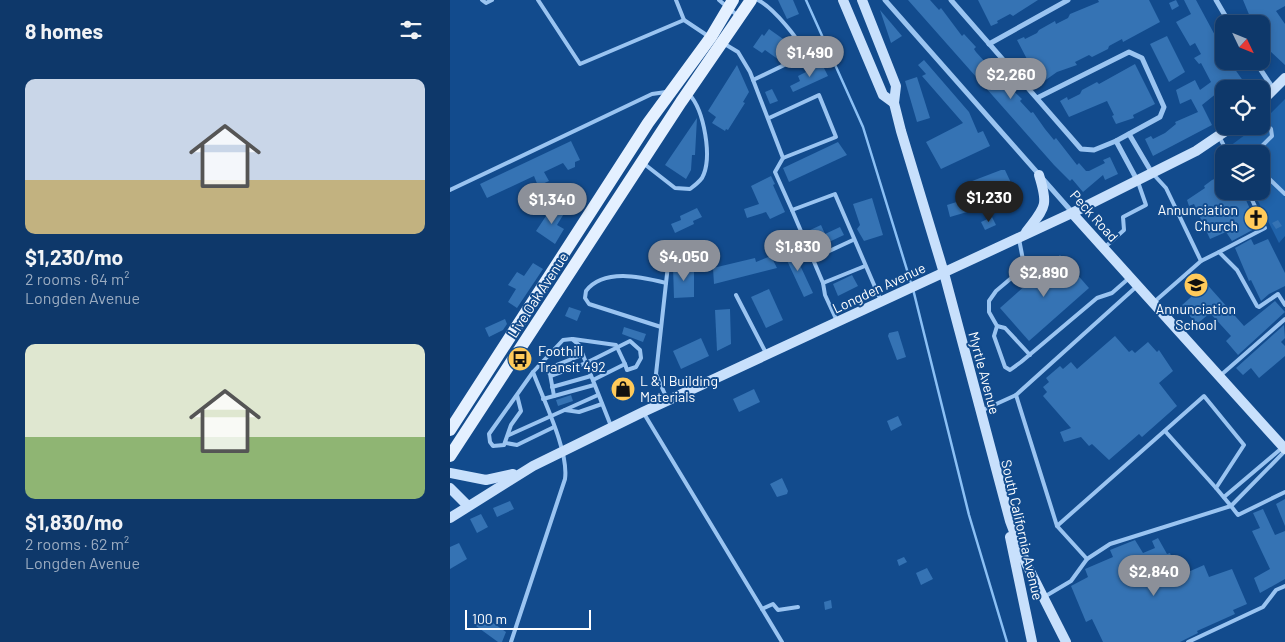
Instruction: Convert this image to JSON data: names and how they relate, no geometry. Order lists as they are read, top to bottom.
{
  "streets": {
    "main road": ["Live Oak Avenue"],
    "street": [
      "Peck Road",
      "Longden Avenue",
      "Myrtle Avenue",
      "South California Avenue"
    ]
  },
  "crossings": [
    ["Peck Road", "Longden Avenue"],
    ["Longden Avenue", "Myrtle Avenue"],
    ["Myrtle Avenue", "South California Avenue"]
  ],
  "places": {
    "church": ["Annunciation Church"],
    "school or university": ["Annunciation School"],
    "bus stop": ["Foothill Transit 492"],
    "shop": ["L & l Building Materials"]
  },
  "scale_bar": "100 m",
  "north": "bottom right",
  "page": {
    "heading": "8 homes",
    "price": [
      "$1,490",
      "$2,260",
      "$1,230",
      "$1,340",
      "$1,830",
      "$4,050",
      "$2,890",
      "$2,840"
    ],
    "list": [
      {
        "name": "$1,230/mo",
        "note": "2 rooms · 64 m² · Longden Avenue"
      },
      {
        "name": "$1,830/mo",
        "note": "2 rooms · 62 m² · Longden Avenue"
      }
    ],
    "scale": "100 m"
  }
}
